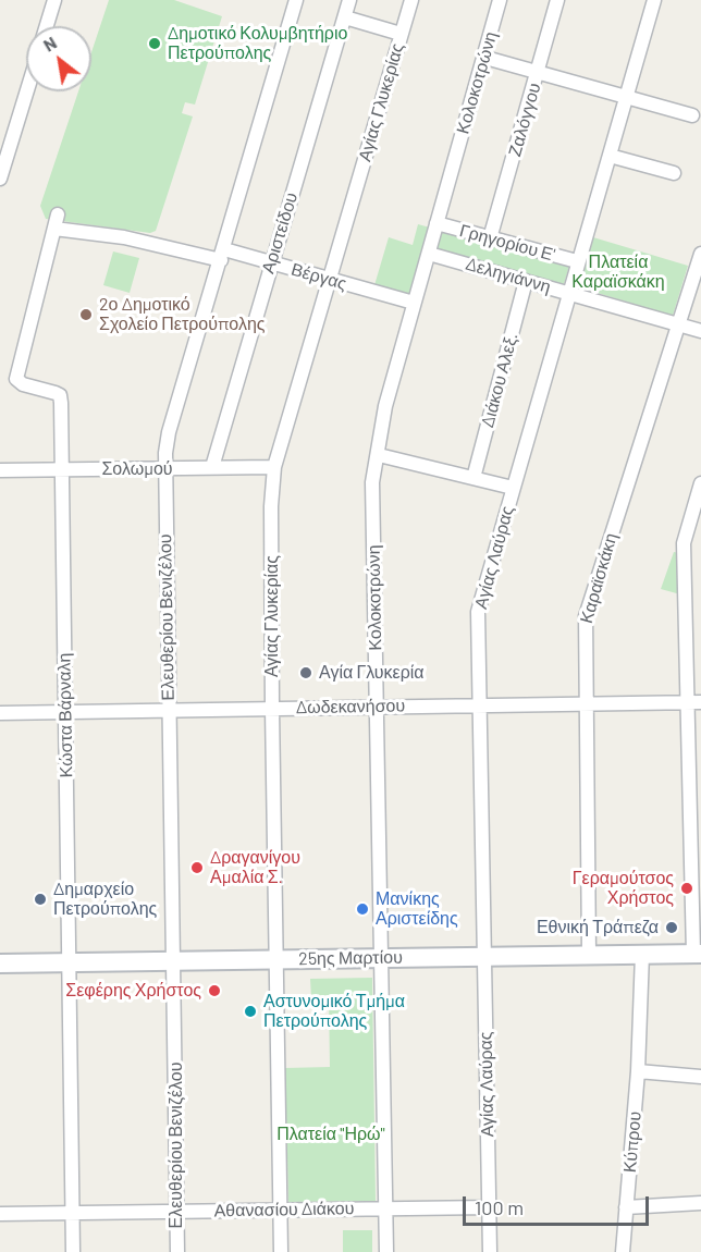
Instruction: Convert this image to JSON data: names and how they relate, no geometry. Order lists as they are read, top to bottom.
{
  "streets": {
    "main road": ["25ης Μαρτίου"],
    "street": [
      "Κολοκοτρώνη",
      "Αγίας Γλυκερίας",
      "Ζαλόγγου",
      "Αριστείδου",
      "Γρηγορίου Ε'",
      "Δεληγιάννη",
      "Βέργας",
      "Διάκου Αλεξ.",
      "Σολωμού",
      "Αγίας Λαύρας",
      "Καραϊσκάκη",
      "Ελευθερίου Βενιζέλου",
      "Δωδεκανήσου",
      "Κώστα Βάρναλη",
      "Κύπρου",
      "Αθανασίου Διάκου"
    ]
  },
  "crossings": [
    ["Κολοκοτρώνη", "Γρηγορίου Ε'"],
    ["Κολοκοτρώνη", "Δεληγιάννη"],
    ["Κολοκοτρώνη", "Βέργας"],
    ["Κολοκοτρώνη", "Δωδεκανήσου"],
    ["Κολοκοτρώνη", "25ης Μαρτίου"],
    ["Κολοκοτρώνη", "Αθανασίου Διάκου"],
    ["Αγίας Γλυκερίας", "Βέργας"],
    ["Αγίας Γλυκερίας", "Σολωμού"],
    ["Αγίας Γλυκερίας", "Δωδεκανήσου"],
    ["Αγίας Γλυκερίας", "25ης Μαρτίου"],
    ["Αγίας Γλυκερίας", "Αθανασίου Διάκου"],
    ["Ζαλόγγου", "Γρηγορίου Ε'"],
    ["Αριστείδου", "Βέργας"],
    ["Αριστείδου", "Σολωμού"],
    ["Γρηγορίου Ε'", "Αγίας Λαύρας"],
    ["Δεληγιάννη", "Διάκου Αλεξ."],
    ["Δεληγιάννη", "Αγίας Λαύρας"],
    ["Δεληγιάννη", "Καραϊσκάκη"],
    ["Βέργας", "Ελευθερίου Βενιζέλου"],
    ["Βέργας", "Κώστα Βάρναλη"],
    ["Σολωμού", "Ελευθερίου Βενιζέλου"],
    ["Σολωμού", "Κώστα Βάρναλη"],
    ["Αγίας Λαύρας", "Δωδεκανήσου"],
    ["Αγίας Λαύρας", "25ης Μαρτίου"],
    ["Αγίας Λαύρας", "Αθανασίου Διάκου"],
    ["Καραϊσκάκη", "Δωδεκανήσου"],
    ["Καραϊσκάκη", "25ης Μαρτίου"],
    ["Ελευθερίου Βενιζέλου", "Δωδεκανήσου"],
    ["Ελευθερίου Βενιζέλου", "25ης Μαρτίου"],
    ["Ελευθερίου Βενιζέλου", "Αθανασίου Διάκου"],
    ["Δωδεκανήσου", "Κώστα Βάρναλη"],
    ["Κώστα Βάρναλη", "25ης Μαρτίου"],
    ["Κώστα Βάρναλη", "Αθανασίου Διάκου"],
    ["25ης Μαρτίου", "Κύπρου"]
  ],
  "parks": ["Πλατεία Καραϊσκάκη", "Πλατεία \"Ηρώ\""],
  "places": [
    "Δημοτικό Κολυμβητήριο Πετρούπολης",
    "2ο Δημοτικό Σχολείο Πετρούπολης",
    "Αγία Γλυκερία",
    "Δραγανίγου Αμαλία Σ.",
    "Γεραμούτσος Χρήστος",
    "Δημαρχείο Πετρούπολης",
    "Μανίκης Αριστείδης",
    "Εθνική Τράπεζα",
    "Σεφέρης Χρήστος",
    "Αστυνομικό Τμήμα Πετρούπολης"
  ],
  "scale_bar": "100 m",
  "north": "top left"
}
